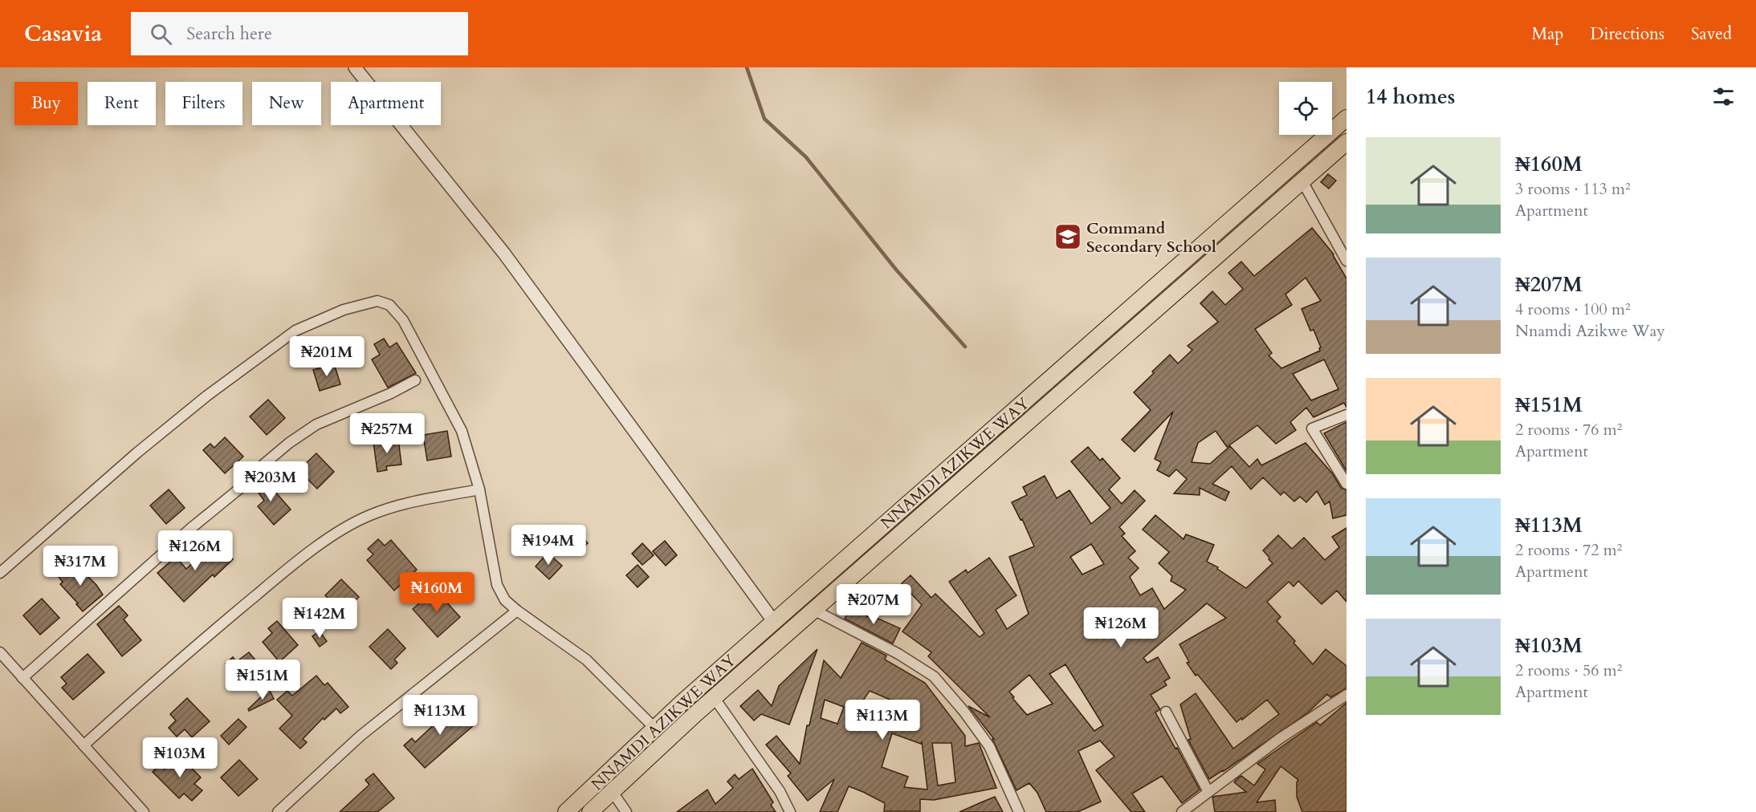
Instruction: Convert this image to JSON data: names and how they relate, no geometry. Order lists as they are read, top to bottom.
{
  "streets": {
    "highway": ["NNAMDI AZIKWE WAY"]
  },
  "places": {
    "school or university": ["Command Secondary School"]
  },
  "page": {
    "header": "Casavia",
    "search": "Search here",
    "nav": ["Map", "Directions", "Saved"],
    "heading": "14 homes",
    "chip": [
      "Buy",
      "Rent",
      "Filters",
      "New",
      "Apartment"
    ],
    "list": [
      {
        "name": "₦160M",
        "note": "3 rooms · 113 m² · Apartment"
      },
      {
        "name": "₦207M",
        "note": "4 rooms · 100 m² · Nnamdi Azikwe Way"
      },
      {
        "name": "₦151M",
        "note": "2 rooms · 76 m² · Apartment"
      },
      {
        "name": "₦113M",
        "note": "2 rooms · 72 m² · Apartment"
      },
      {
        "name": "₦103M",
        "note": "2 rooms · 56 m² · Apartment"
      }
    ],
    "price": [
      "₦201M",
      "₦257M",
      "₦203M",
      "₦194M",
      "₦126M",
      "₦317M",
      "₦160M",
      "₦207M",
      "₦142M",
      "₦126M",
      "₦151M",
      "₦113M",
      "₦113M",
      "₦103M"
    ]
  }
}
